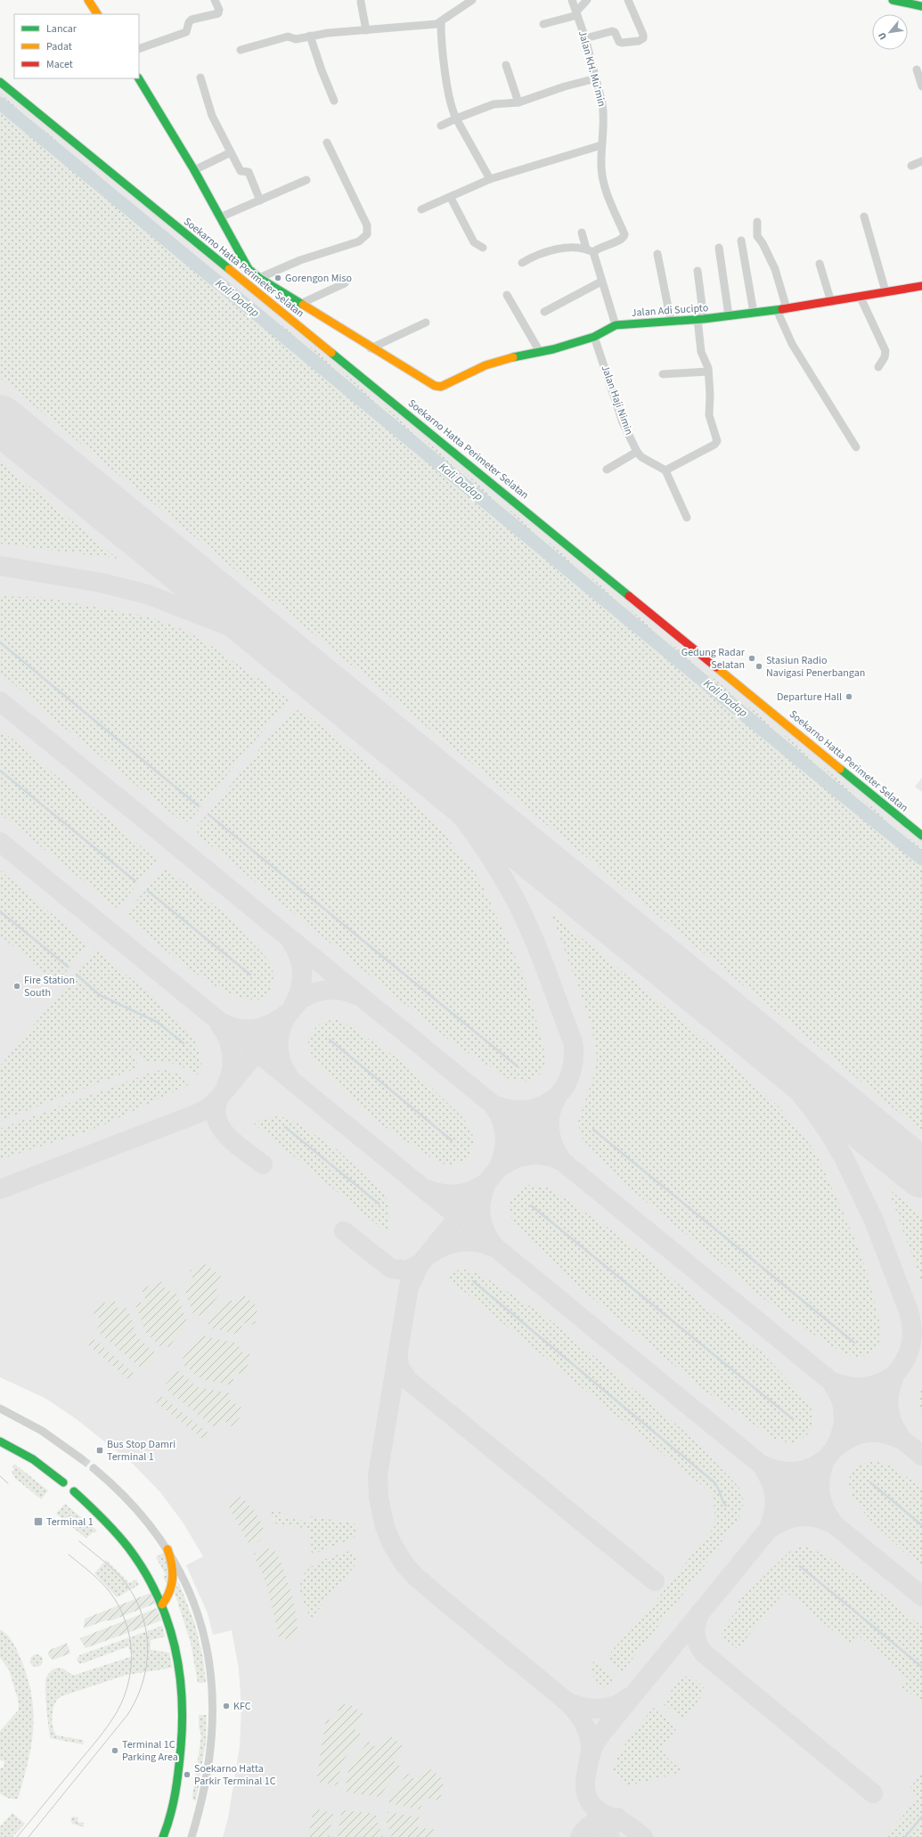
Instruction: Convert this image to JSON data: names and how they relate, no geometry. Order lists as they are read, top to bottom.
{
  "streets": {
    "main road": ["Soekarno Hatta Perimeter Selatan", "Jalan Adi Sucipto"],
    "street": ["Jalan KH. Mu'min", "Jalan Haji Nimin"]
  },
  "crossings": [
    ["Jalan Adi Sucipto", "Jalan Haji Nimin"]
  ],
  "water": ["Kali Dadap"],
  "places": {
    "other": [
      "Gorengon Miso",
      "Gedung Radar Selatan",
      "Stasiun Radio Navigasi Penerbangan",
      "Departure Hall",
      "Fire Station South",
      "KFC",
      "Terminal 1C Parking Area",
      "Soekarno Hatta Parkir Terminal 1C"
    ],
    "transit": ["Bus Stop Damri Terminal 1", "Terminal 1"]
  },
  "legend": ["Lancar", "Padat", "Macet"],
  "north": "bottom left"
}
